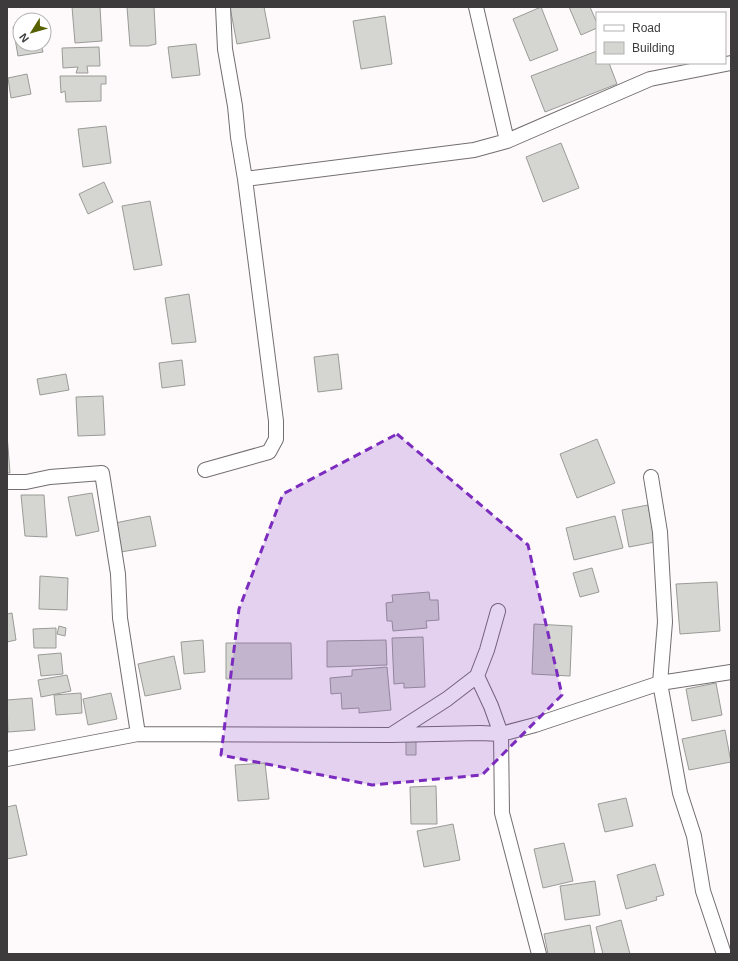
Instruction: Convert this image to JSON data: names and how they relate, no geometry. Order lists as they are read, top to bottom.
{
  "legend": ["Road", "Building"],
  "north": "bottom left"
}
